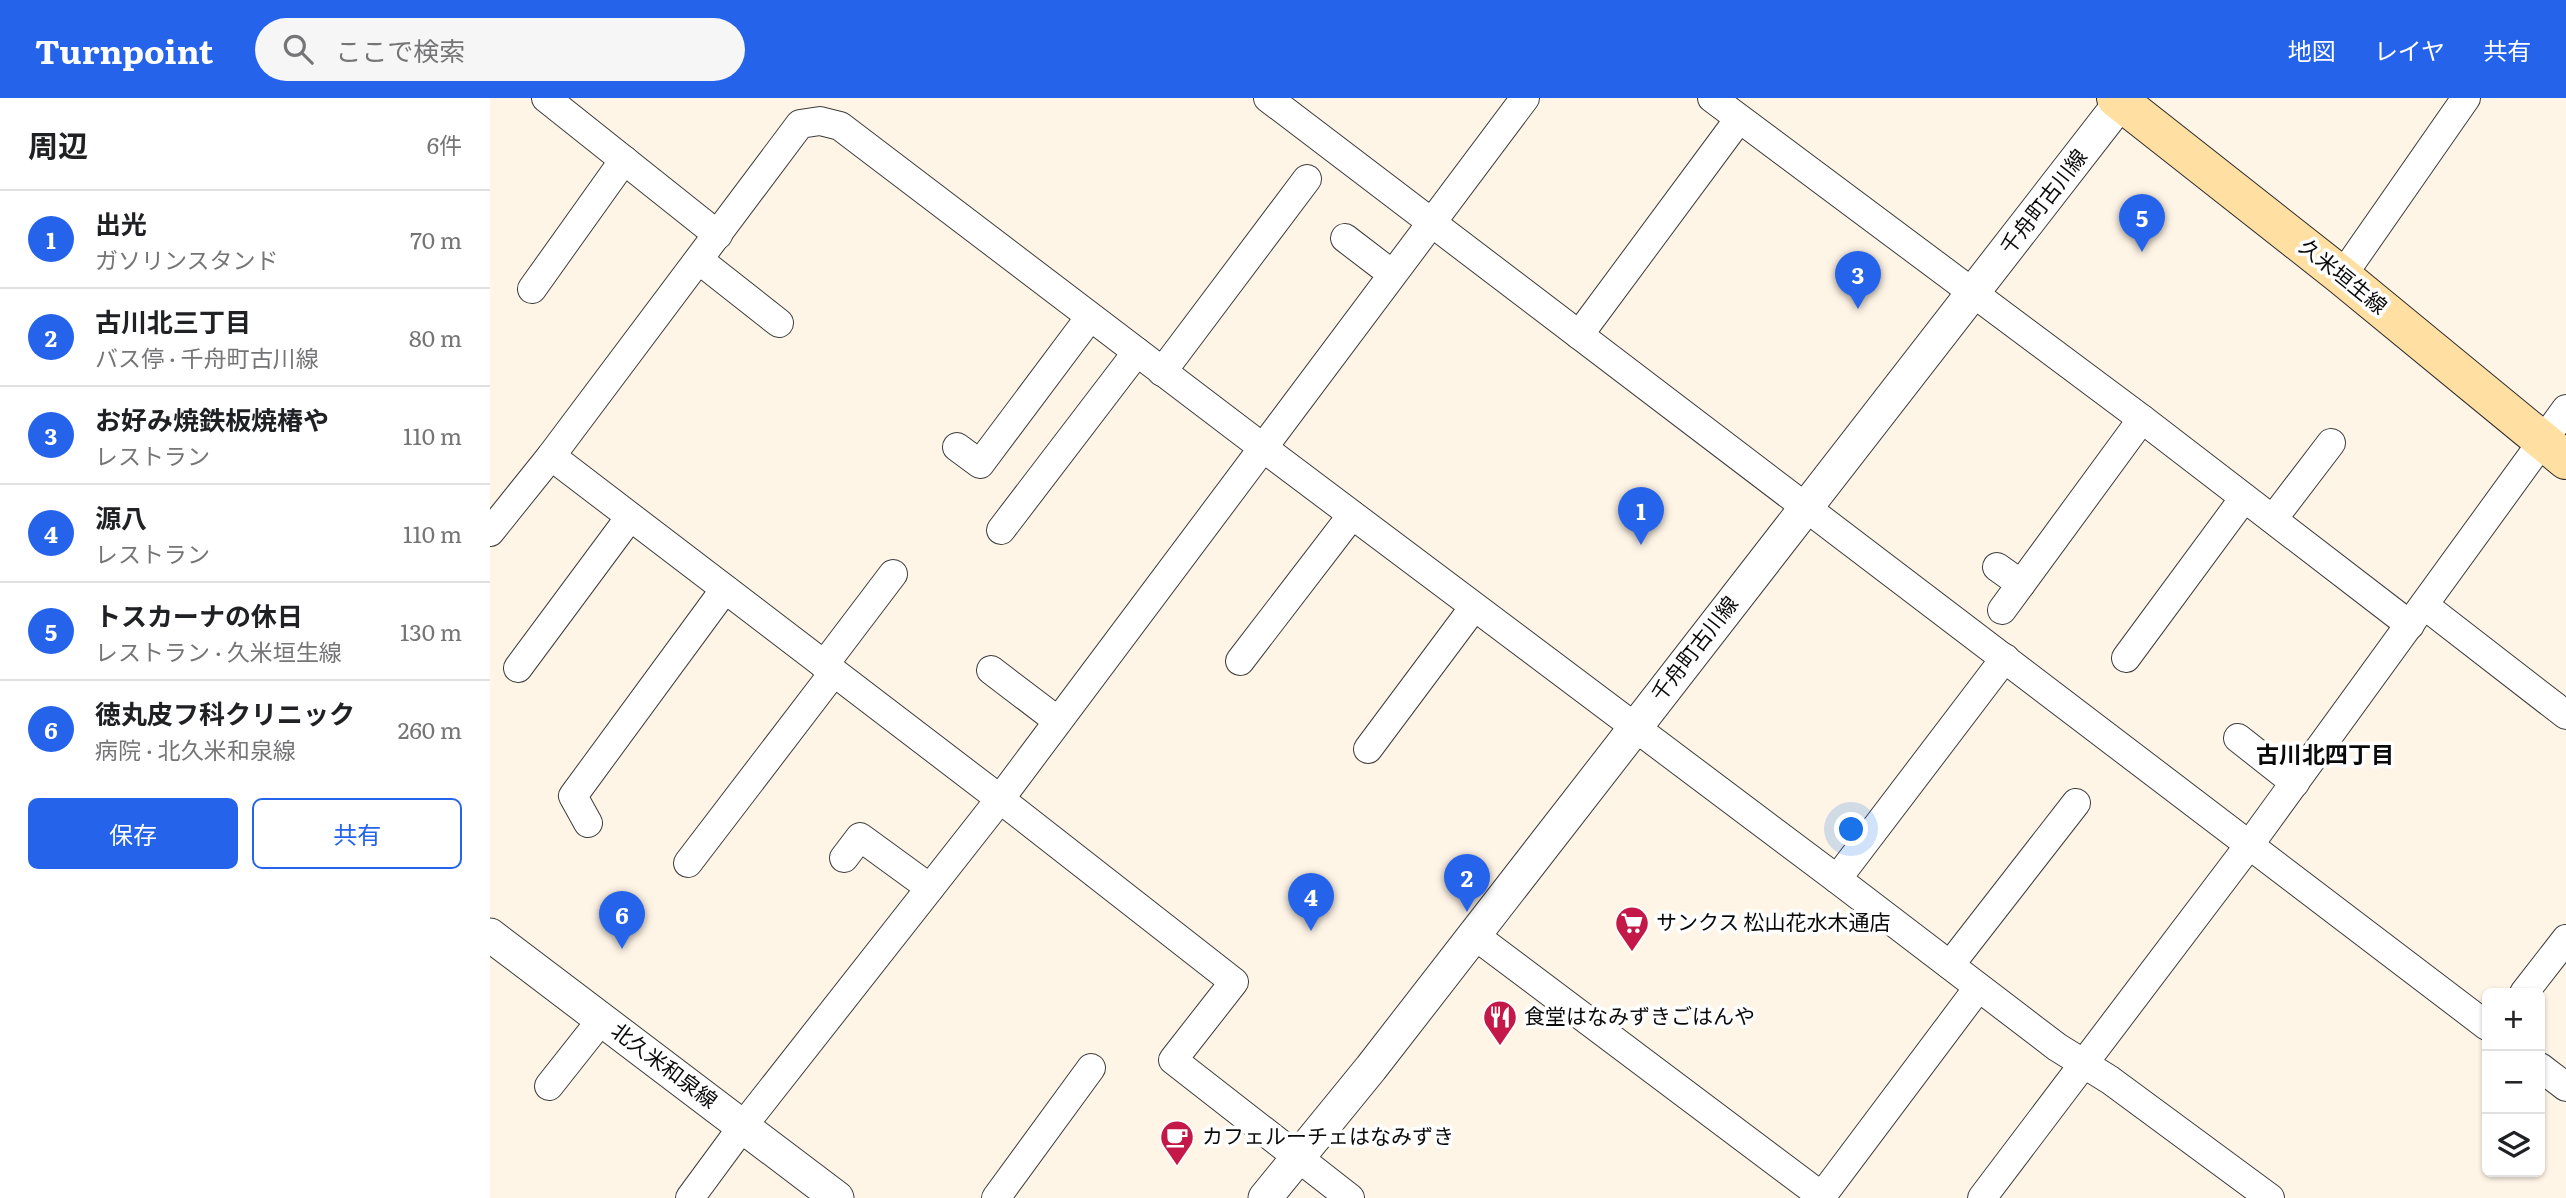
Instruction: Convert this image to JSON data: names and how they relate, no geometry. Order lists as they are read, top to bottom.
{
  "streets": {
    "main road": ["久米垣生線"],
    "street": ["千舟町古川線", "北久米和泉線"]
  },
  "crossings": [
    ["千舟町古川線", "久米垣生線"]
  ],
  "districts": ["古川北四丁目"],
  "places": {
    "supermarket": ["サンクス 松山花水木通店"],
    "restaurant": ["食堂はなみずきごはんや"],
    "cafe": ["カフェルーチェはなみずき"]
  },
  "page": {
    "header": "Turnpoint",
    "search": "ここで検索",
    "nav": ["地図", "レイヤ", "共有"],
    "heading": ["周辺", "6件"],
    "list": [
      {
        "mark": "1",
        "name": "出光",
        "note": "ガソリンスタンド",
        "value": "70 m"
      },
      {
        "mark": "2",
        "name": "古川北三丁目",
        "note": "バス停 · 千舟町古川線",
        "value": "80 m"
      },
      {
        "mark": "3",
        "name": "お好み焼鉄板焼椿や",
        "note": "レストラン",
        "value": "110 m"
      },
      {
        "mark": "4",
        "name": "源八",
        "note": "レストラン",
        "value": "110 m"
      },
      {
        "mark": "5",
        "name": "トスカーナの休日",
        "note": "レストラン · 久米垣生線",
        "value": "130 m"
      },
      {
        "mark": "6",
        "name": "徳丸皮フ科クリニック",
        "note": "病院 · 北久米和泉線",
        "value": "260 m"
      }
    ],
    "pins": [
      "5",
      "3",
      "1",
      "2",
      "4",
      "6"
    ],
    "buttons": ["保存", "共有"],
    "map_buttons": ["+", "−"]
  }
}
